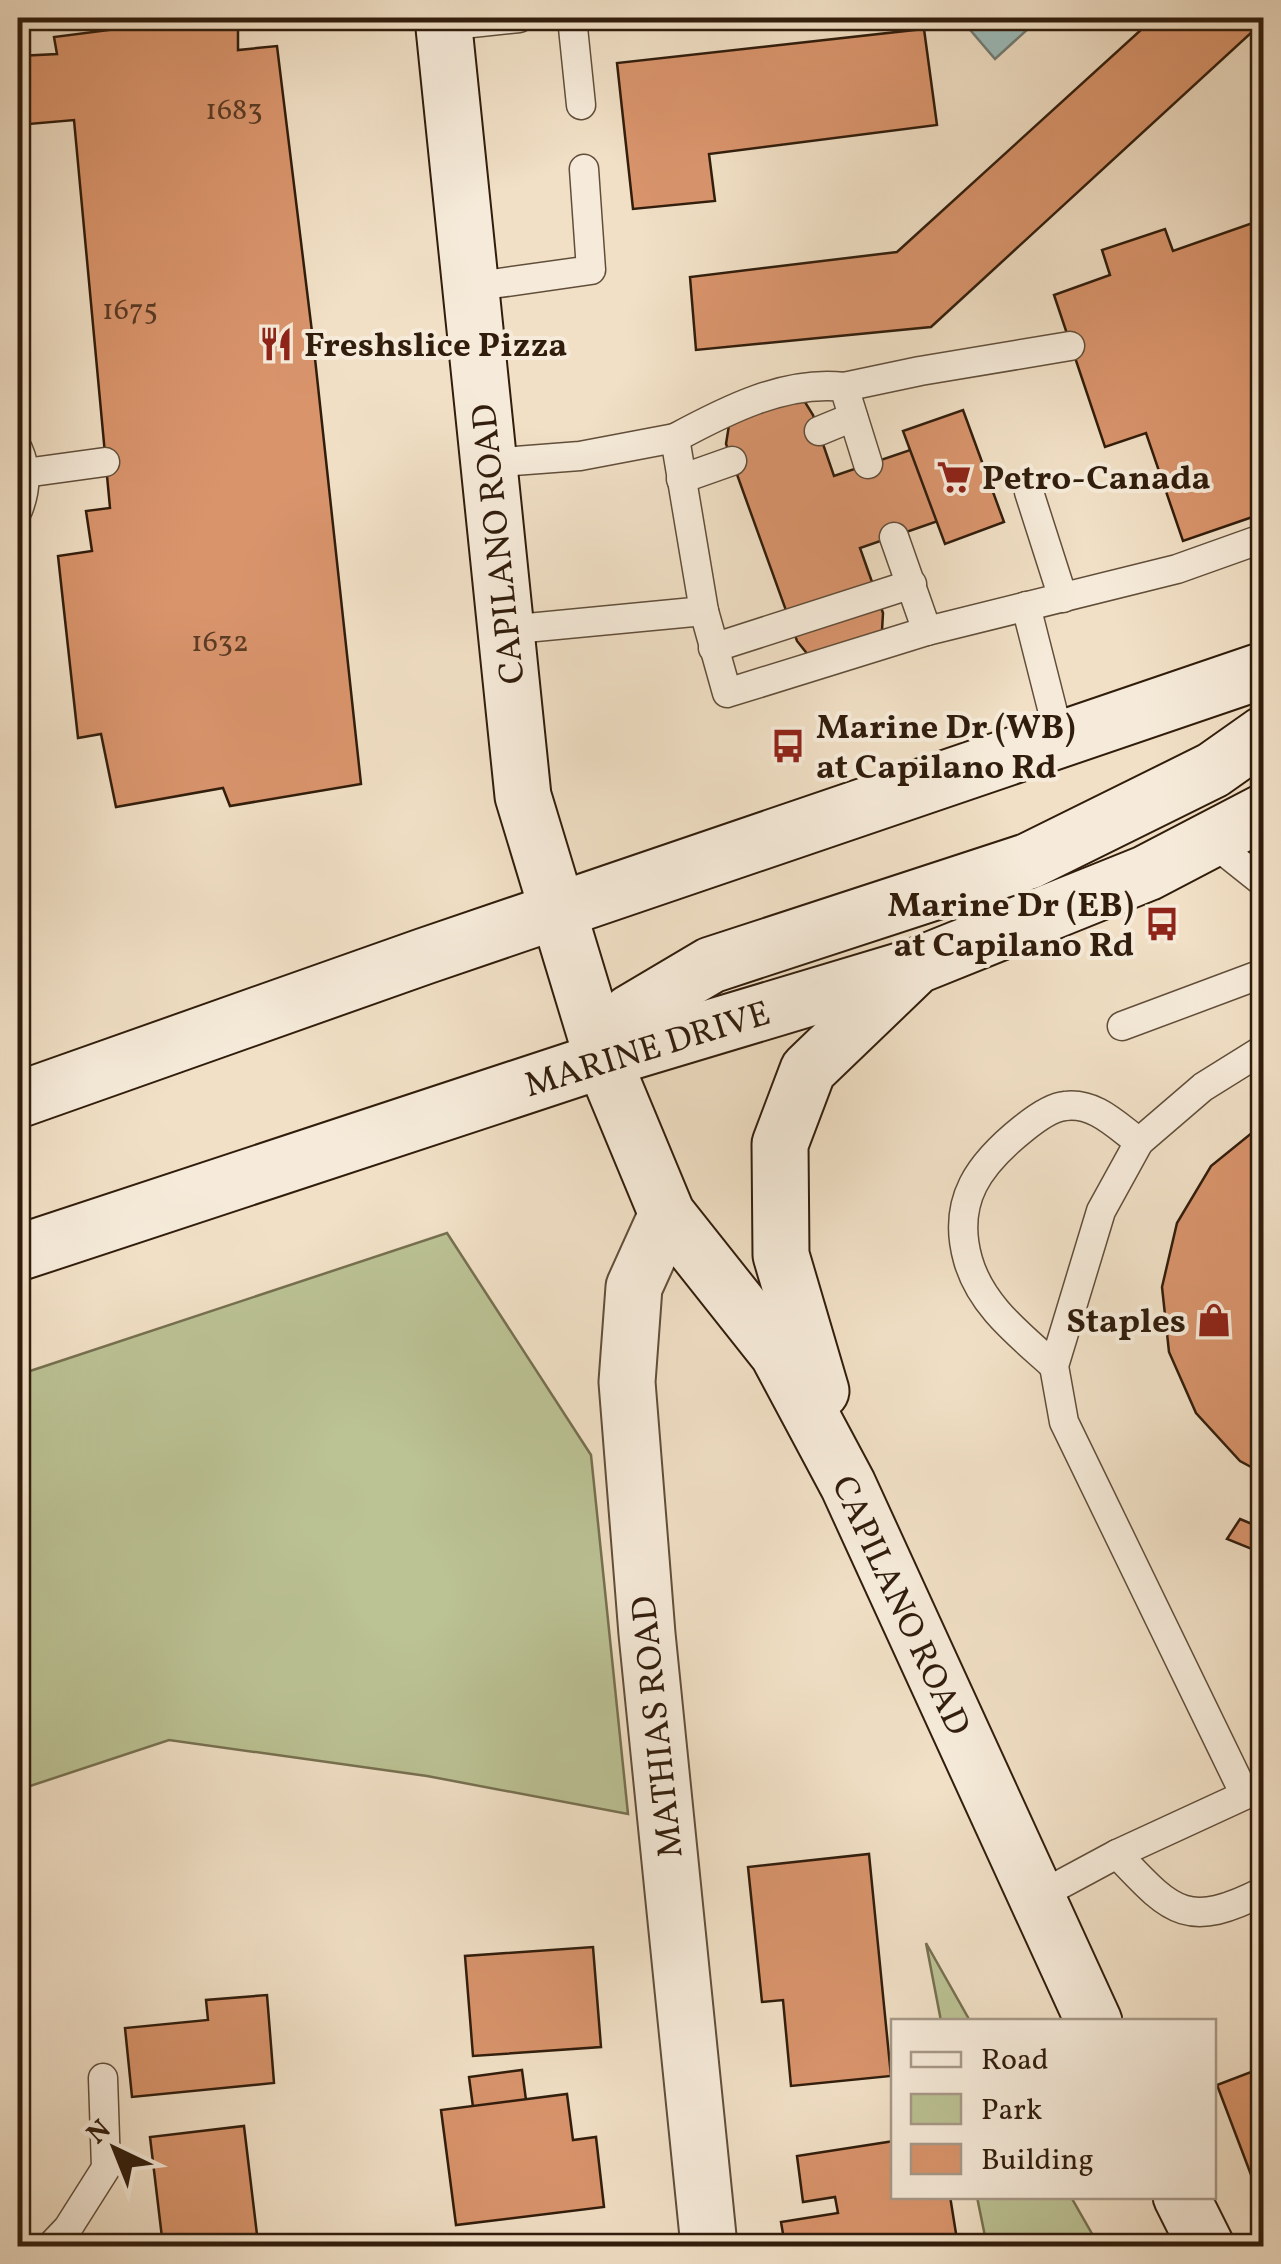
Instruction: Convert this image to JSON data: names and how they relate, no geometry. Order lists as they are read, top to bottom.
{
  "streets": {
    "main road": ["CAPILANO ROAD", "MARINE DRIVE", "MATHIAS ROAD"]
  },
  "crossings": [
    ["CAPILANO ROAD", "MARINE DRIVE"],
    ["CAPILANO ROAD", "MATHIAS ROAD"]
  ],
  "places": {
    "restaurant": ["Freshslice Pizza"],
    "supermarket": ["Petro-Canada"],
    "bus stop": ["Marine Dr (WB) at Capilano Rd", "Marine Dr (EB) at Capilano Rd"],
    "shop": ["Staples"]
  },
  "house_numbers": ["1683", "1675", "1632"],
  "legend": ["Road", "Park", "Building"],
  "north": "top left"
}
